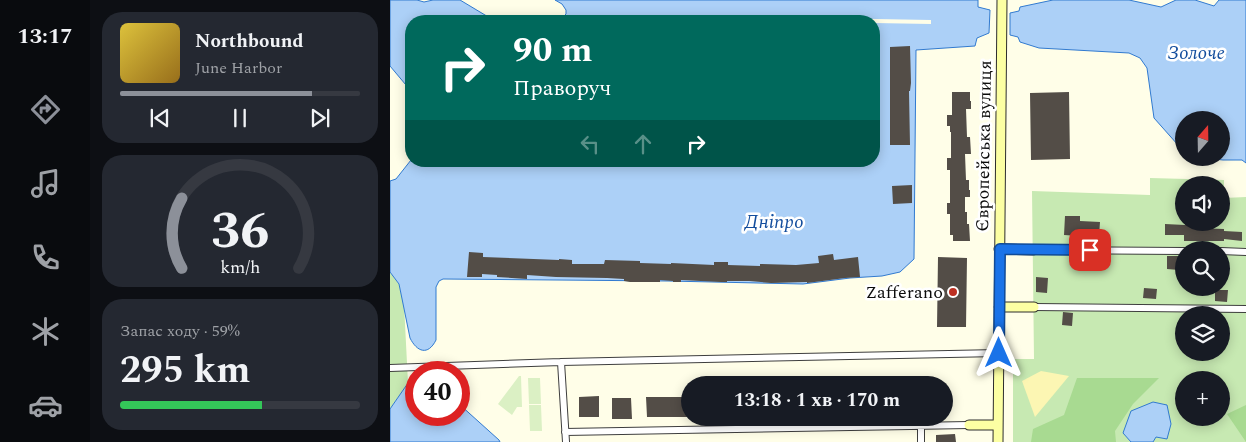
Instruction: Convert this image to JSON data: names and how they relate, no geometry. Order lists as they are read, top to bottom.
{
  "streets": {
    "street": ["Європейська вулиця"]
  },
  "water": ["Золоче", "Дніпро"],
  "places": ["Zafferano"],
  "north": "top",
  "page": {
    "tabs": "13:17",
    "turn": ["90 m", "Праворуч"],
    "song": ["Northbound", "June Harbor"],
    "map_buttons": "+",
    "tile": ["Запас ходу · 59%", "295 km"],
    "limit": "40",
    "trip": "13:18 · 1 хв · 170 m",
    "gauge": ["36", "km/h"]
  }
}
